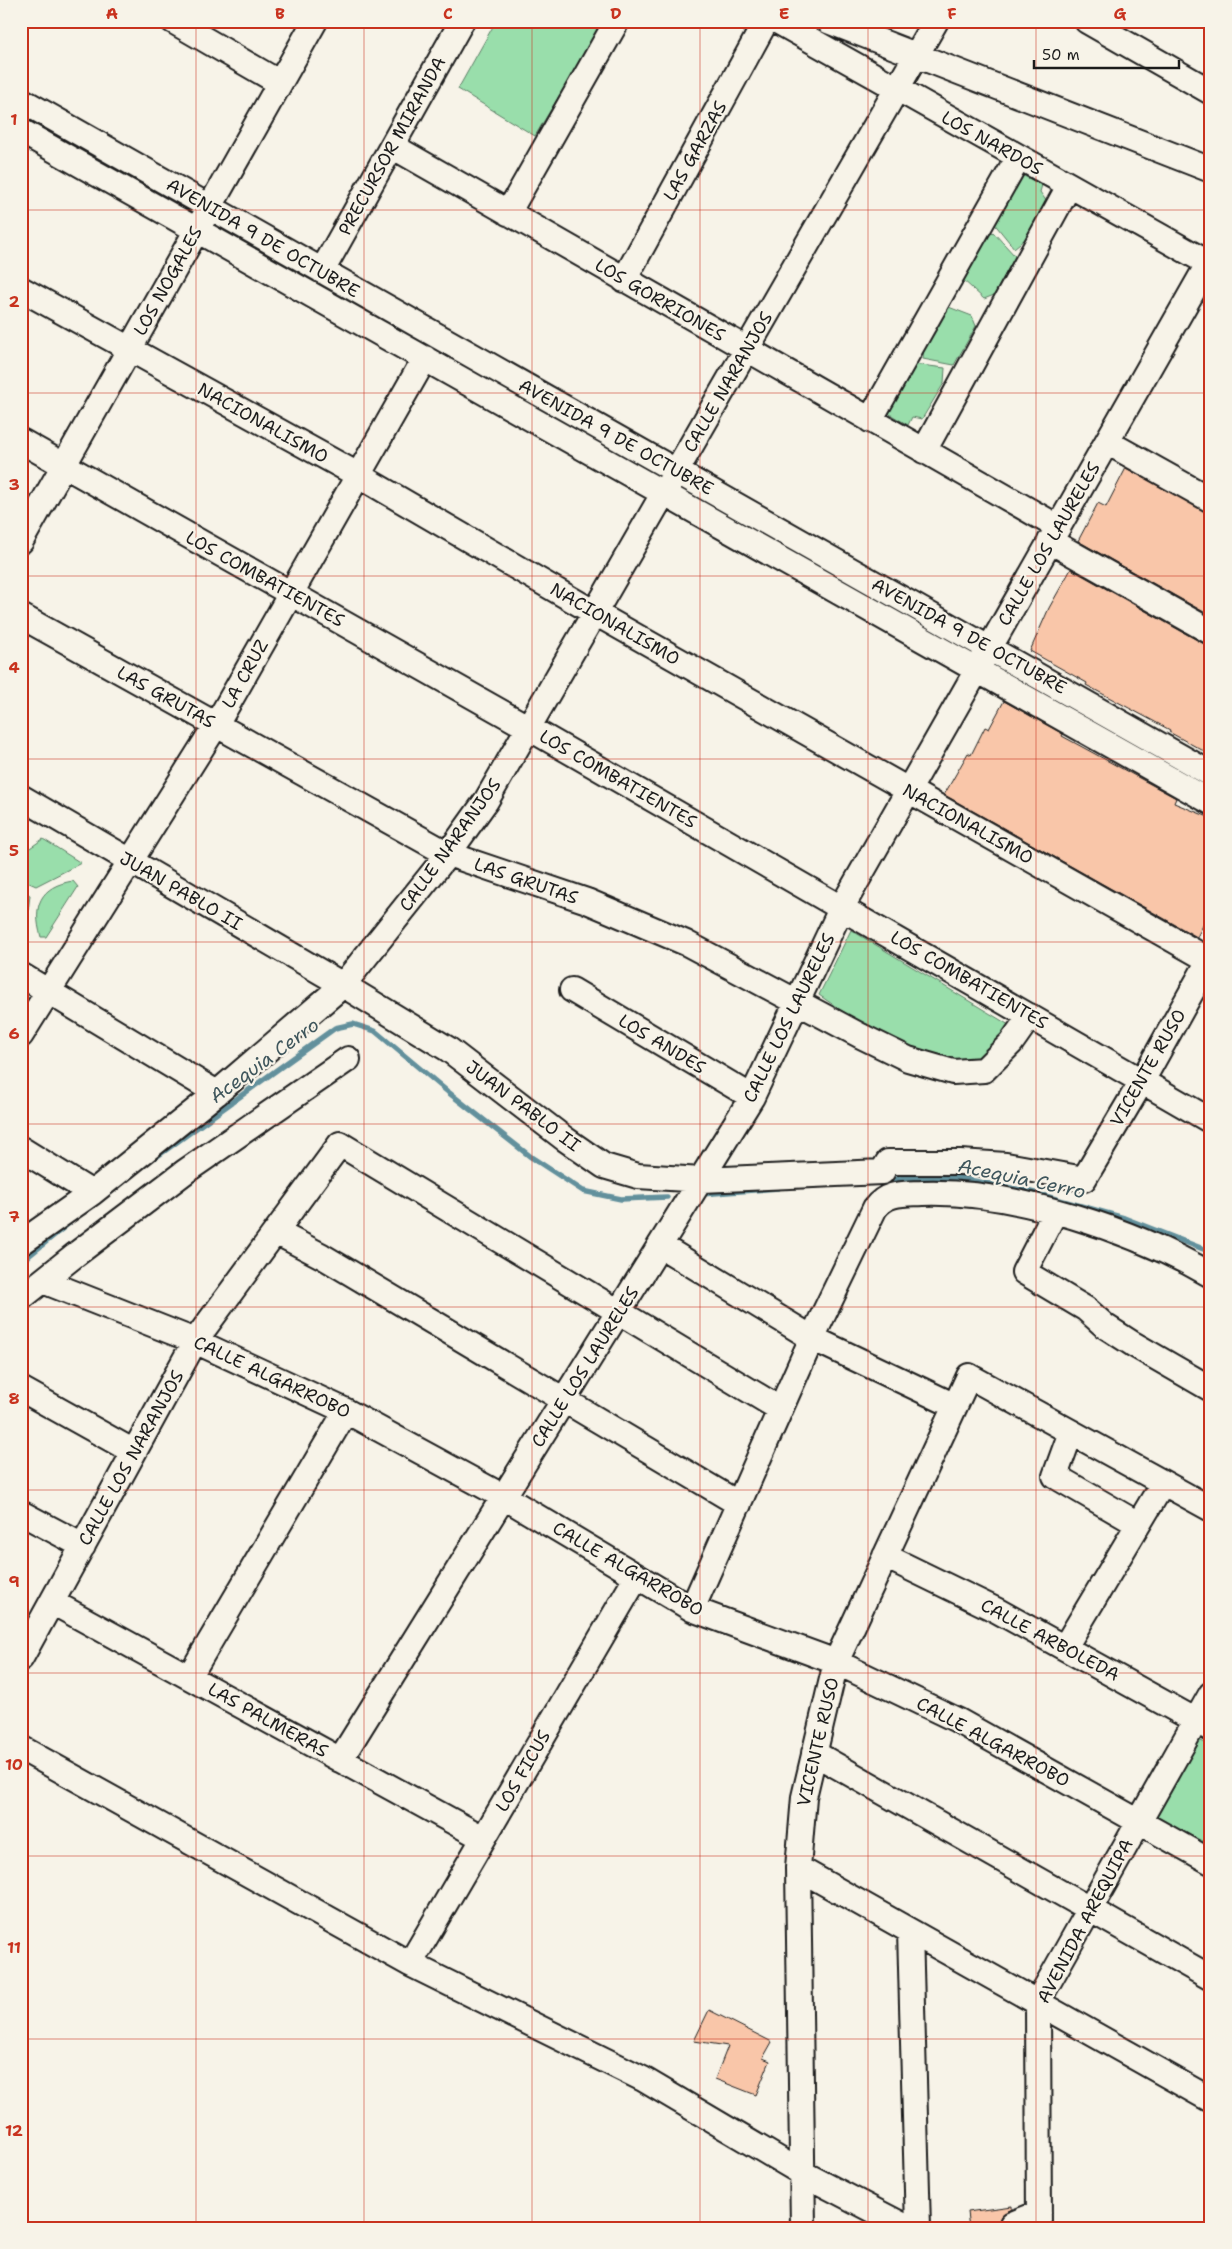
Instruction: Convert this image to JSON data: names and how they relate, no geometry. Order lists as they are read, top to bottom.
{
  "streets": {
    "street": [
      "LOS NARDOS",
      "PRECURSOR MIRANDA",
      "LAS GARZAS",
      "AVENIDA 9 DE OCTUBRE",
      "LOS NOGALES",
      "LOS GORRIONES",
      "CALLE NARANJOS",
      "NACIONALISMO",
      "CALLE LOS LAURELES",
      "LOS COMBATIENTES",
      "LA CRUZ",
      "LAS GRUTAS",
      "JUAN PABLO II",
      "LOS ANDES",
      "VICENTE RUSO",
      "CALLE ALGARROBO",
      "CALLE LOS NARANJOS",
      "CALLE ARBOLEDA",
      "LAS PALMERAS",
      "LOS FICUS",
      "AVENIDA AREQUIPA"
    ]
  },
  "crossings": [
    ["LOS NARDOS", "CALLE NARANJOS"],
    ["LOS NARDOS", "CALLE LOS LAURELES"],
    ["PRECURSOR MIRANDA", "AVENIDA 9 DE OCTUBRE"],
    ["PRECURSOR MIRANDA", "LOS GORRIONES"],
    ["LAS GARZAS", "LOS GORRIONES"],
    ["AVENIDA 9 DE OCTUBRE", "LOS NOGALES"],
    ["AVENIDA 9 DE OCTUBRE", "CALLE NARANJOS"],
    ["AVENIDA 9 DE OCTUBRE", "CALLE LOS LAURELES"],
    ["AVENIDA 9 DE OCTUBRE", "LA CRUZ"],
    ["LOS NOGALES", "NACIONALISMO"],
    ["LOS NOGALES", "LOS COMBATIENTES"],
    ["LOS GORRIONES", "CALLE NARANJOS"],
    ["LOS GORRIONES", "CALLE LOS LAURELES"],
    ["CALLE NARANJOS", "NACIONALISMO"],
    ["CALLE NARANJOS", "LOS COMBATIENTES"],
    ["CALLE NARANJOS", "LAS GRUTAS"],
    ["CALLE NARANJOS", "JUAN PABLO II"],
    ["NACIONALISMO", "CALLE LOS LAURELES"],
    ["NACIONALISMO", "LA CRUZ"],
    ["NACIONALISMO", "VICENTE RUSO"],
    ["CALLE LOS LAURELES", "LOS COMBATIENTES"],
    ["CALLE LOS LAURELES", "LAS GRUTAS"],
    ["CALLE LOS LAURELES", "JUAN PABLO II"],
    ["CALLE LOS LAURELES", "LOS ANDES"],
    ["CALLE LOS LAURELES", "CALLE ALGARROBO"],
    ["CALLE LOS LAURELES", "CALLE LOS NARANJOS"],
    ["CALLE LOS LAURELES", "LAS PALMERAS"],
    ["LOS COMBATIENTES", "LA CRUZ"],
    ["LOS COMBATIENTES", "LAS GRUTAS"],
    ["LOS COMBATIENTES", "VICENTE RUSO"],
    ["LA CRUZ", "LAS GRUTAS"],
    ["LA CRUZ", "JUAN PABLO II"],
    ["JUAN PABLO II", "VICENTE RUSO"],
    ["VICENTE RUSO", "CALLE ALGARROBO"],
    ["VICENTE RUSO", "CALLE ARBOLEDA"],
    ["CALLE ALGARROBO", "CALLE LOS NARANJOS"],
    ["CALLE ALGARROBO", "LOS FICUS"],
    ["CALLE ALGARROBO", "AVENIDA AREQUIPA"],
    ["CALLE LOS NARANJOS", "LAS PALMERAS"],
    ["CALLE ARBOLEDA", "AVENIDA AREQUIPA"],
    ["LAS PALMERAS", "LOS FICUS"]
  ],
  "water": ["Acequia Cerro"],
  "scale_bar": "50 m",
  "grid": {
    "columns": [
      "A",
      "B",
      "C",
      "D",
      "E",
      "F",
      "G"
    ],
    "rows": [
      "1",
      "2",
      "3",
      "4",
      "5",
      "6",
      "7",
      "8",
      "9",
      "10",
      "11",
      "12"
    ]
  }
}
